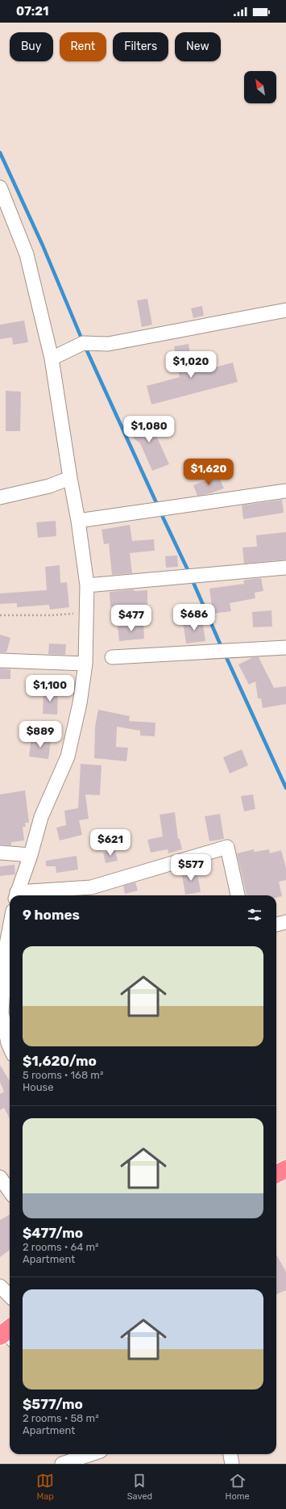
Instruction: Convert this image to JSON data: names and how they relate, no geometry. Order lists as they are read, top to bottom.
{
  "north": "top left",
  "page": {
    "status": "07:21",
    "chip": [
      "Buy",
      "Rent",
      "Filters",
      "New"
    ],
    "price": [
      "$1,020",
      "$1,080",
      "$1,620",
      "$686",
      "$477",
      "$1,100",
      "$889",
      "$621",
      "$577"
    ],
    "heading": "9 homes",
    "list": [
      {
        "name": "$1,620/mo",
        "note": "5 rooms · 168 m² · House"
      },
      {
        "name": "$477/mo",
        "note": "2 rooms · 64 m² · Apartment"
      },
      {
        "name": "$577/mo",
        "note": "2 rooms · 58 m² · Apartment"
      }
    ],
    "tabs": ["Map", "Saved", "Home"]
  }
}
